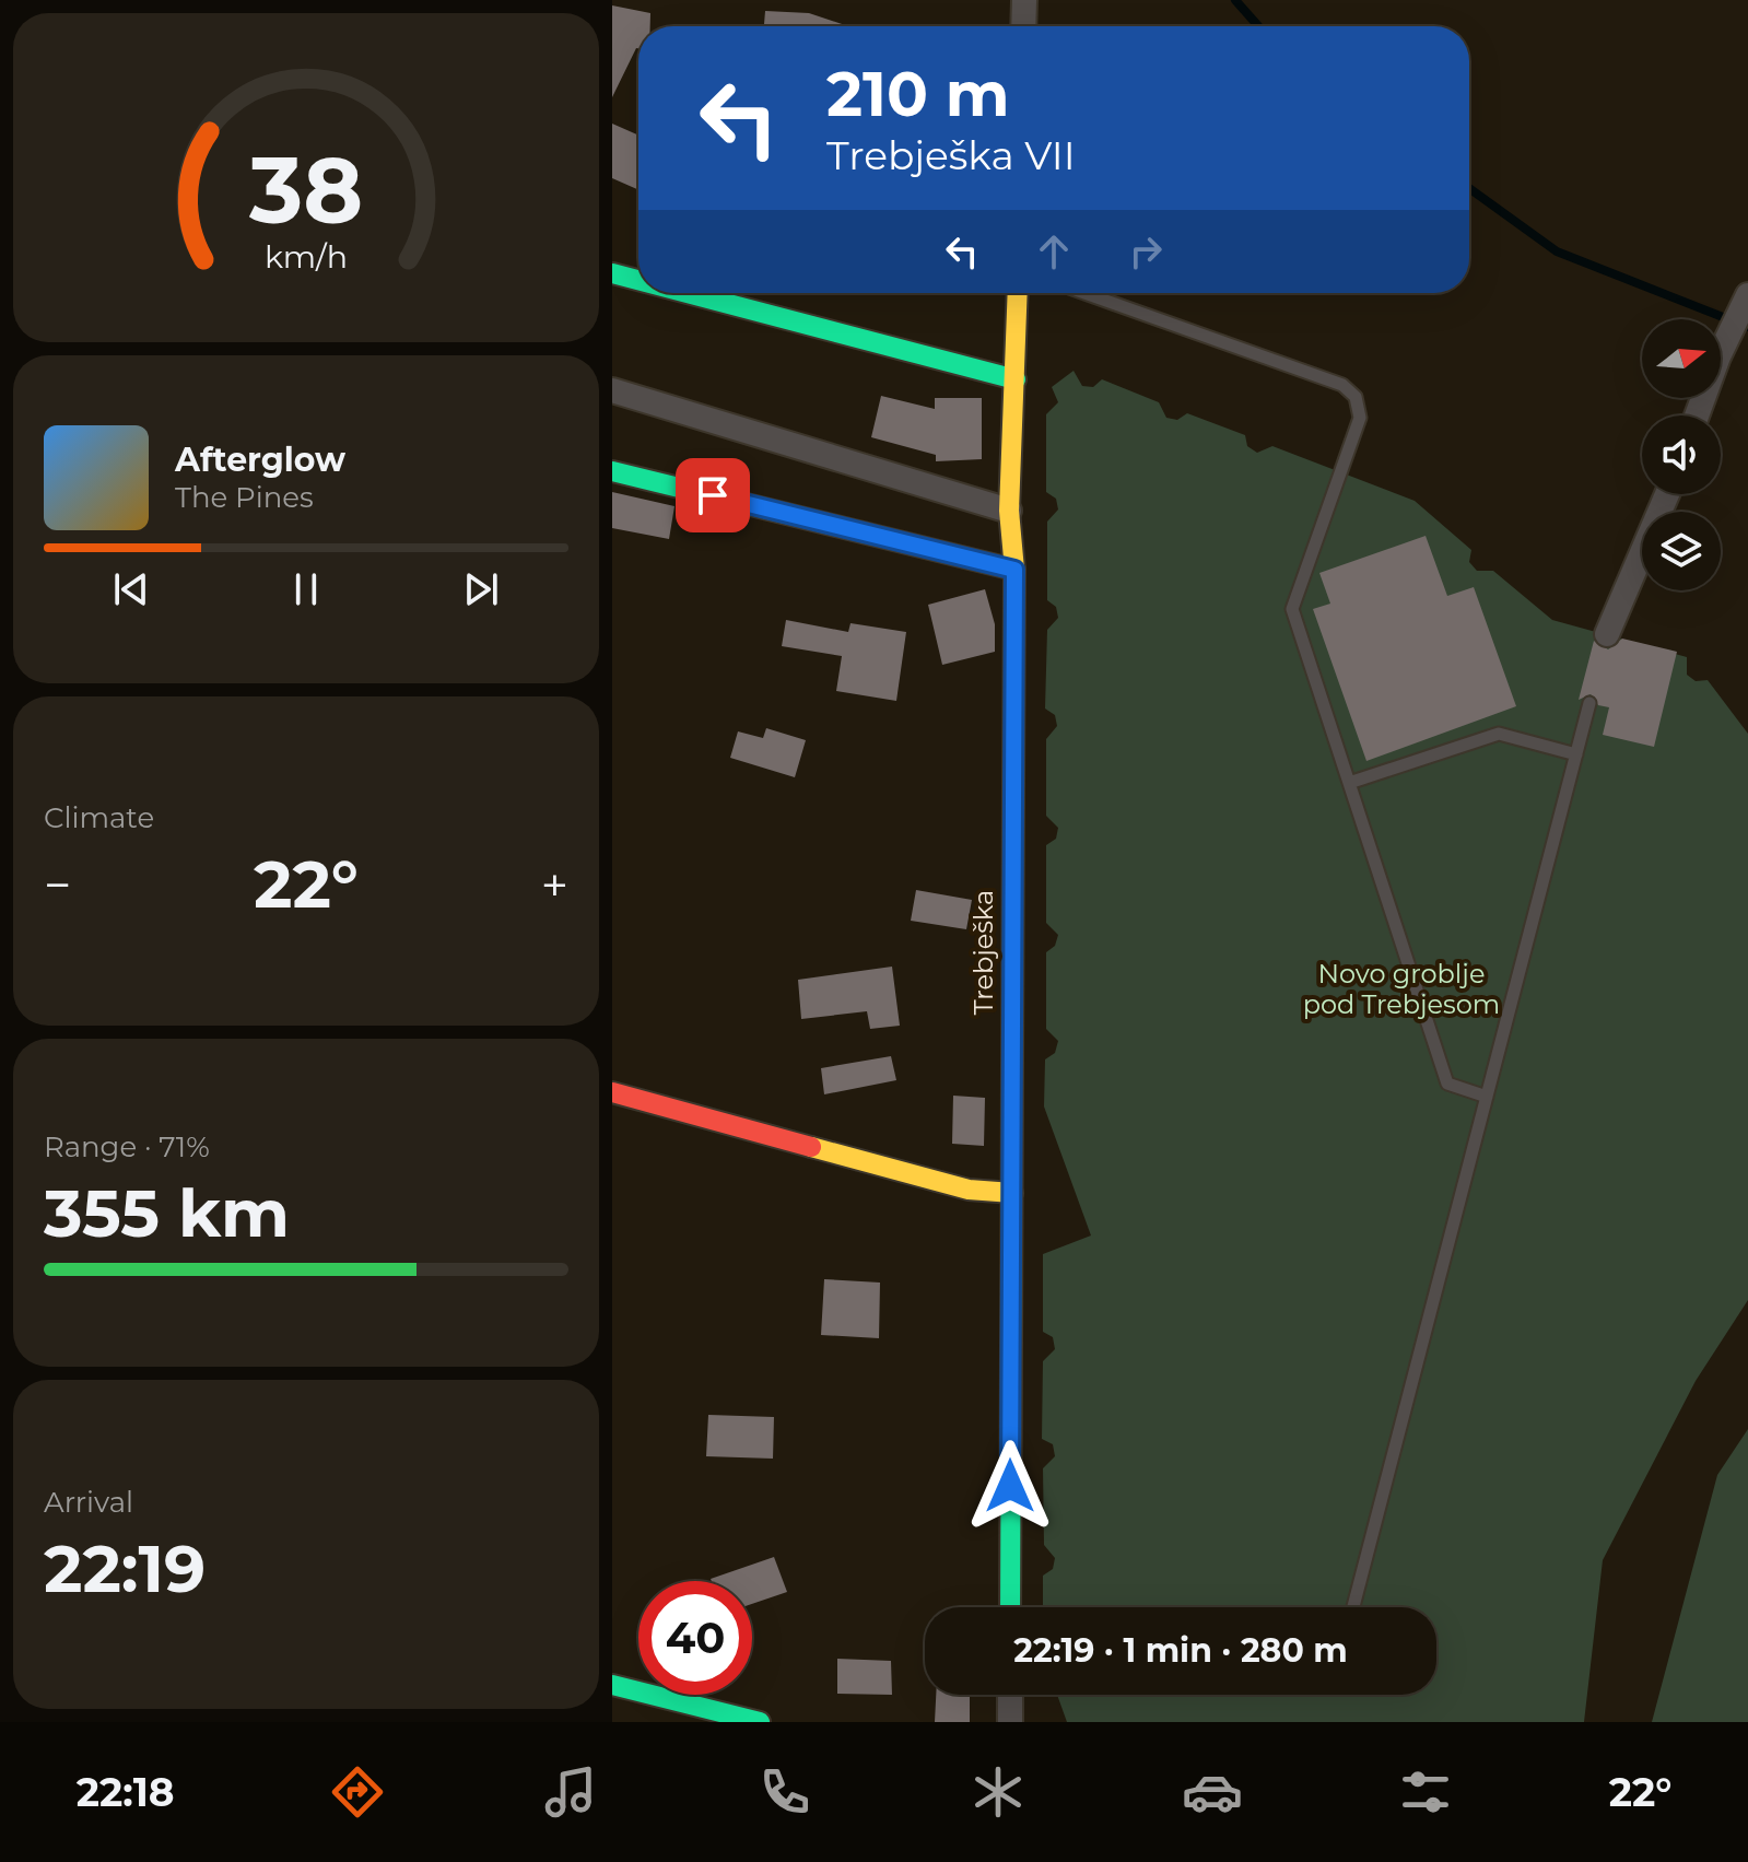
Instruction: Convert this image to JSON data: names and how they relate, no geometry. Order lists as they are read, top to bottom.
{
  "streets": {
    "street": ["Trebješka"]
  },
  "parks": ["Novo groblje pod Trebjesom"],
  "north": "right",
  "page": {
    "turn": ["210 m", "Trebješka VII"],
    "song": ["Afterglow", "The Pines"],
    "tile": [
      "Climate",
      ["Range · 71%", "355 km"],
      ["Arrival", "22:19"]
    ],
    "heat": ["−", "22°", "+"],
    "limit": "40",
    "trip": "22:19 · 1 min · 280 m",
    "tabs": ["22:18", "22°"],
    "gauge": ["38", "km/h"]
  }
}
